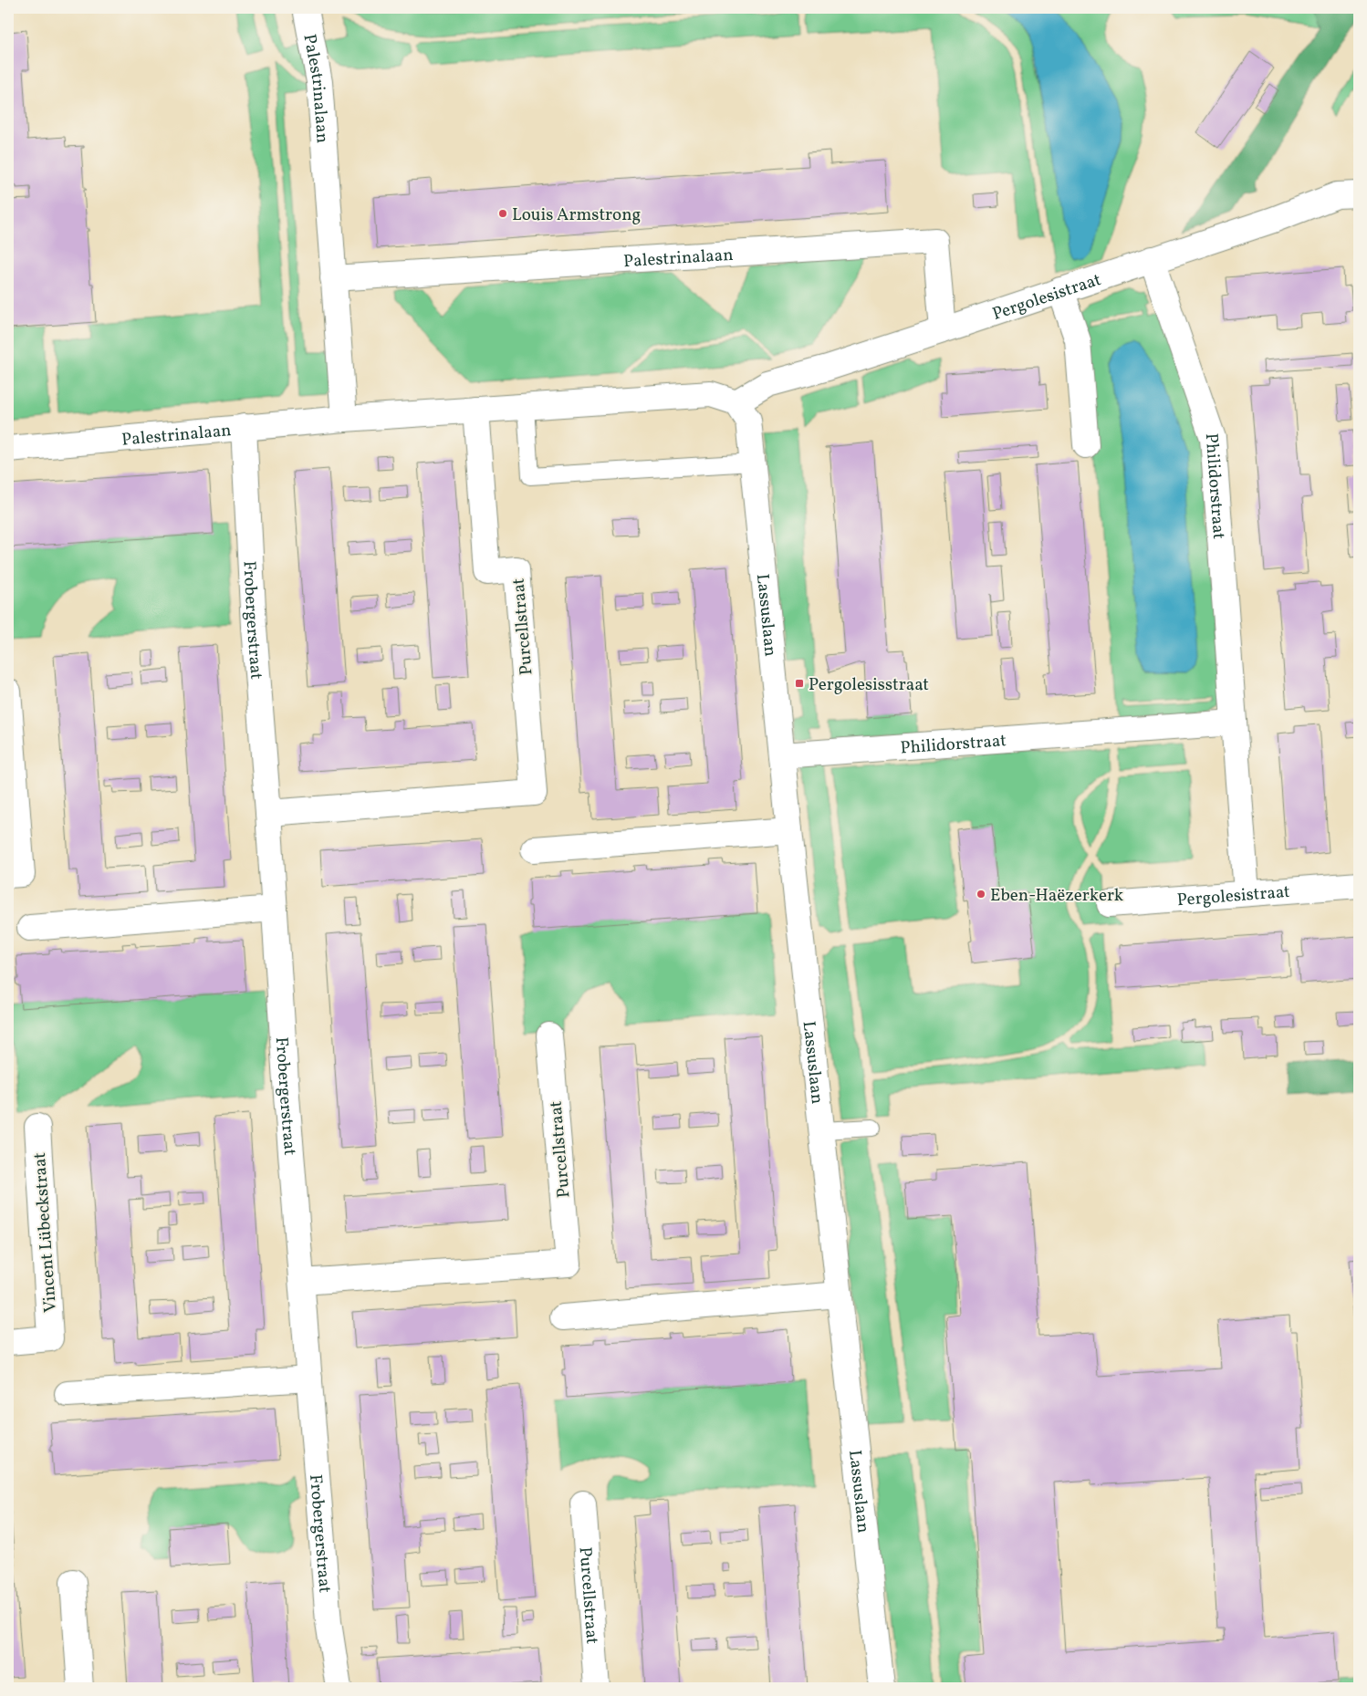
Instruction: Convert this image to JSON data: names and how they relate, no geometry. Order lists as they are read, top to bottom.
{
  "streets": {
    "street": [
      "Palestrinalaan",
      "Pergolesistraat",
      "Philidorstraat",
      "Lassuslaan",
      "Frobergerstraat",
      "Purcellstraat",
      "Vincent Lübeckstraat"
    ]
  },
  "crossings": [
    ["Palestrinalaan", "Pergolesistraat"],
    ["Palestrinalaan", "Lassuslaan"],
    ["Palestrinalaan", "Frobergerstraat"],
    ["Palestrinalaan", "Purcellstraat"],
    ["Pergolesistraat", "Philidorstraat"],
    ["Pergolesistraat", "Lassuslaan"],
    ["Philidorstraat", "Lassuslaan"],
    ["Frobergerstraat", "Purcellstraat"]
  ],
  "places": {
    "other": ["Louis Armstrong", "Eben-Haëzerkerk"],
    "transit": ["Pergolesisstraat"]
  }
}
